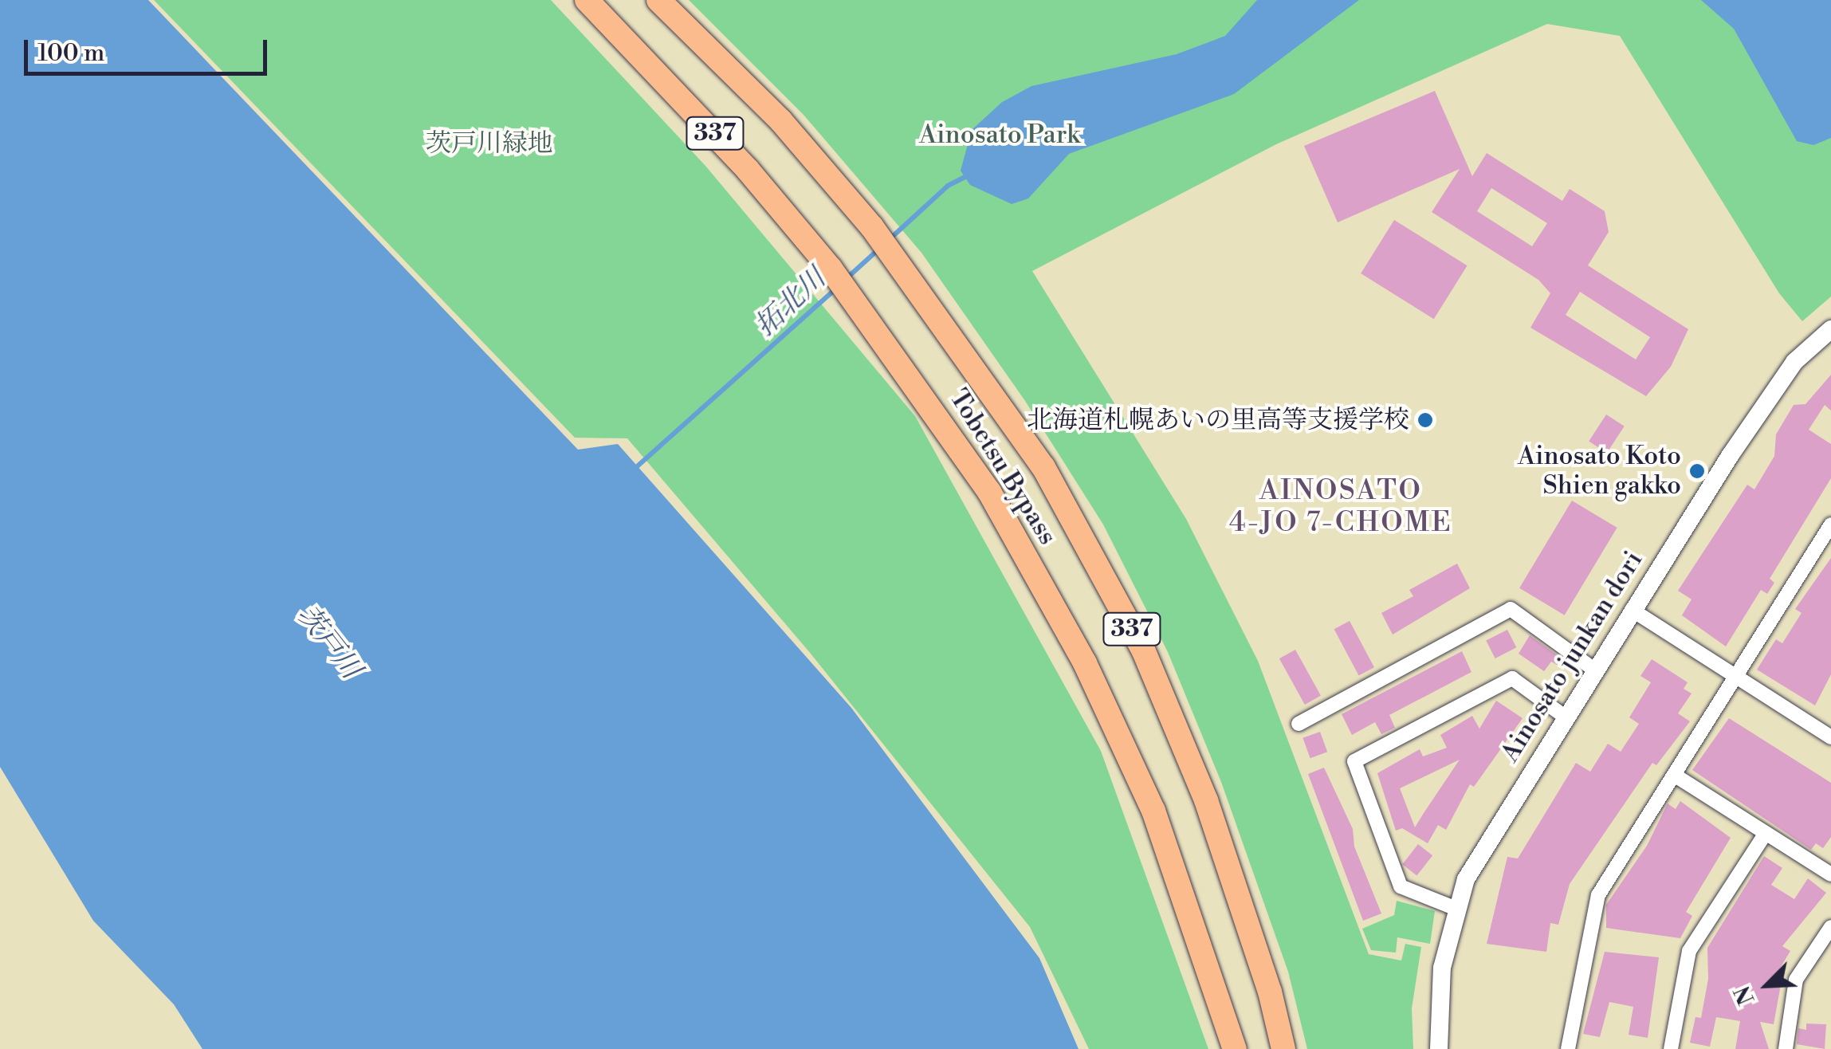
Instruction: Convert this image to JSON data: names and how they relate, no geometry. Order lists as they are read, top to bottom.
{
  "streets": {
    "highway": ["337", "Tobetsu Bypass"],
    "street": ["Ainosato junkan dori"]
  },
  "districts": ["AINOSATO 4-JO 7-CHOME"],
  "water": ["拓北川", "茨戸川"],
  "parks": ["Ainosato Park", "茨戸川緑地"],
  "places": ["北海道札幌あいの里高等支援学校", "Ainosato Koto Shien gakko"],
  "scale_bar": "100 m",
  "north": "bottom left"
}
